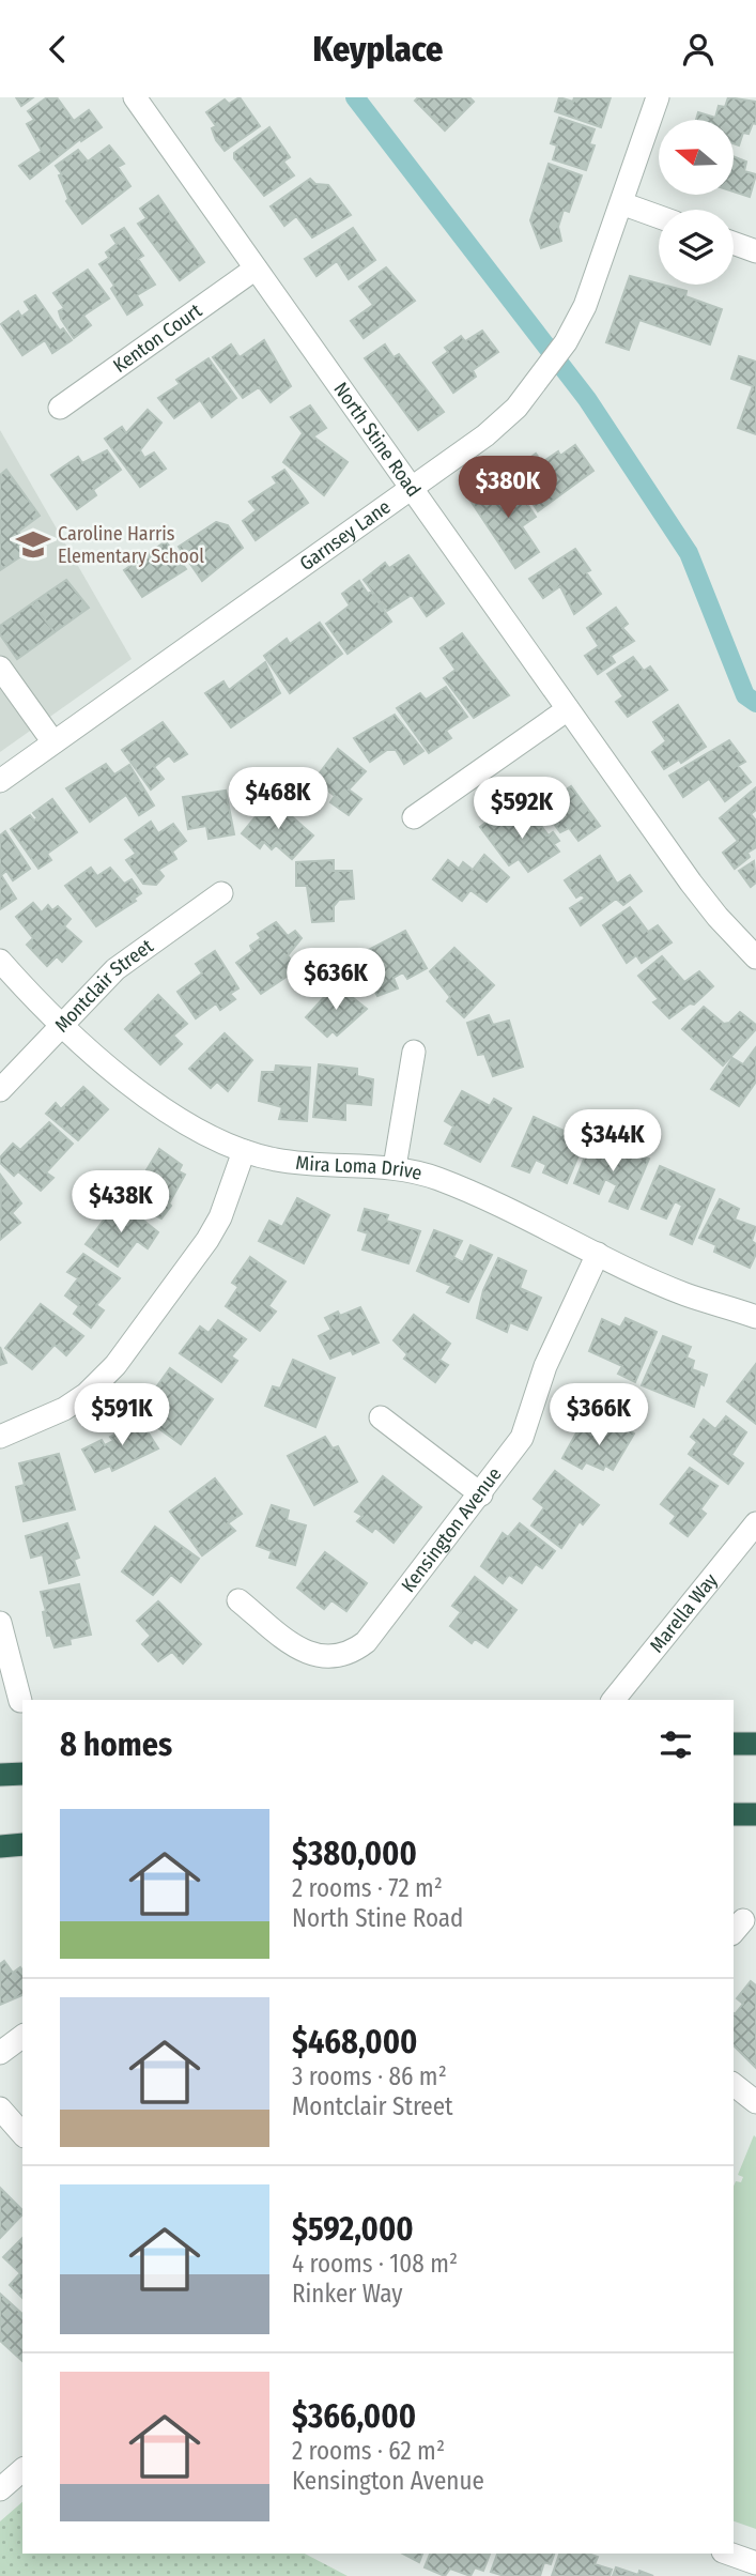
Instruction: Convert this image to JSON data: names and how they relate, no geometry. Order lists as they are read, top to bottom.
{
  "streets": {
    "street": [
      "Kenton Court",
      "North Stine Road",
      "Garnsey Lane",
      "Montclair Street",
      "Mira Loma Drive",
      "Kensington Avenue",
      "Marella Way"
    ]
  },
  "crossings": [
    ["Kenton Court", "North Stine Road"],
    ["North Stine Road", "Garnsey Lane"],
    ["Montclair Street", "Mira Loma Drive"],
    ["Mira Loma Drive", "Kensington Avenue"]
  ],
  "places": {
    "school or university": ["Caroline Harris Elementary School"]
  },
  "north": "left",
  "page": {
    "header": "Keyplace",
    "price": [
      "$380K",
      "$468K",
      "$592K",
      "$636K",
      "$344K",
      "$438K",
      "$591K",
      "$366K"
    ],
    "heading": "8 homes",
    "list": [
      {
        "name": "$380,000",
        "note": "2 rooms · 72 m² · North Stine Road"
      },
      {
        "name": "$468,000",
        "note": "3 rooms · 86 m² · Montclair Street"
      },
      {
        "name": "$592,000",
        "note": "4 rooms · 108 m² · Rinker Way"
      },
      {
        "name": "$366,000",
        "note": "2 rooms · 62 m² · Kensington Avenue"
      }
    ]
  }
}
